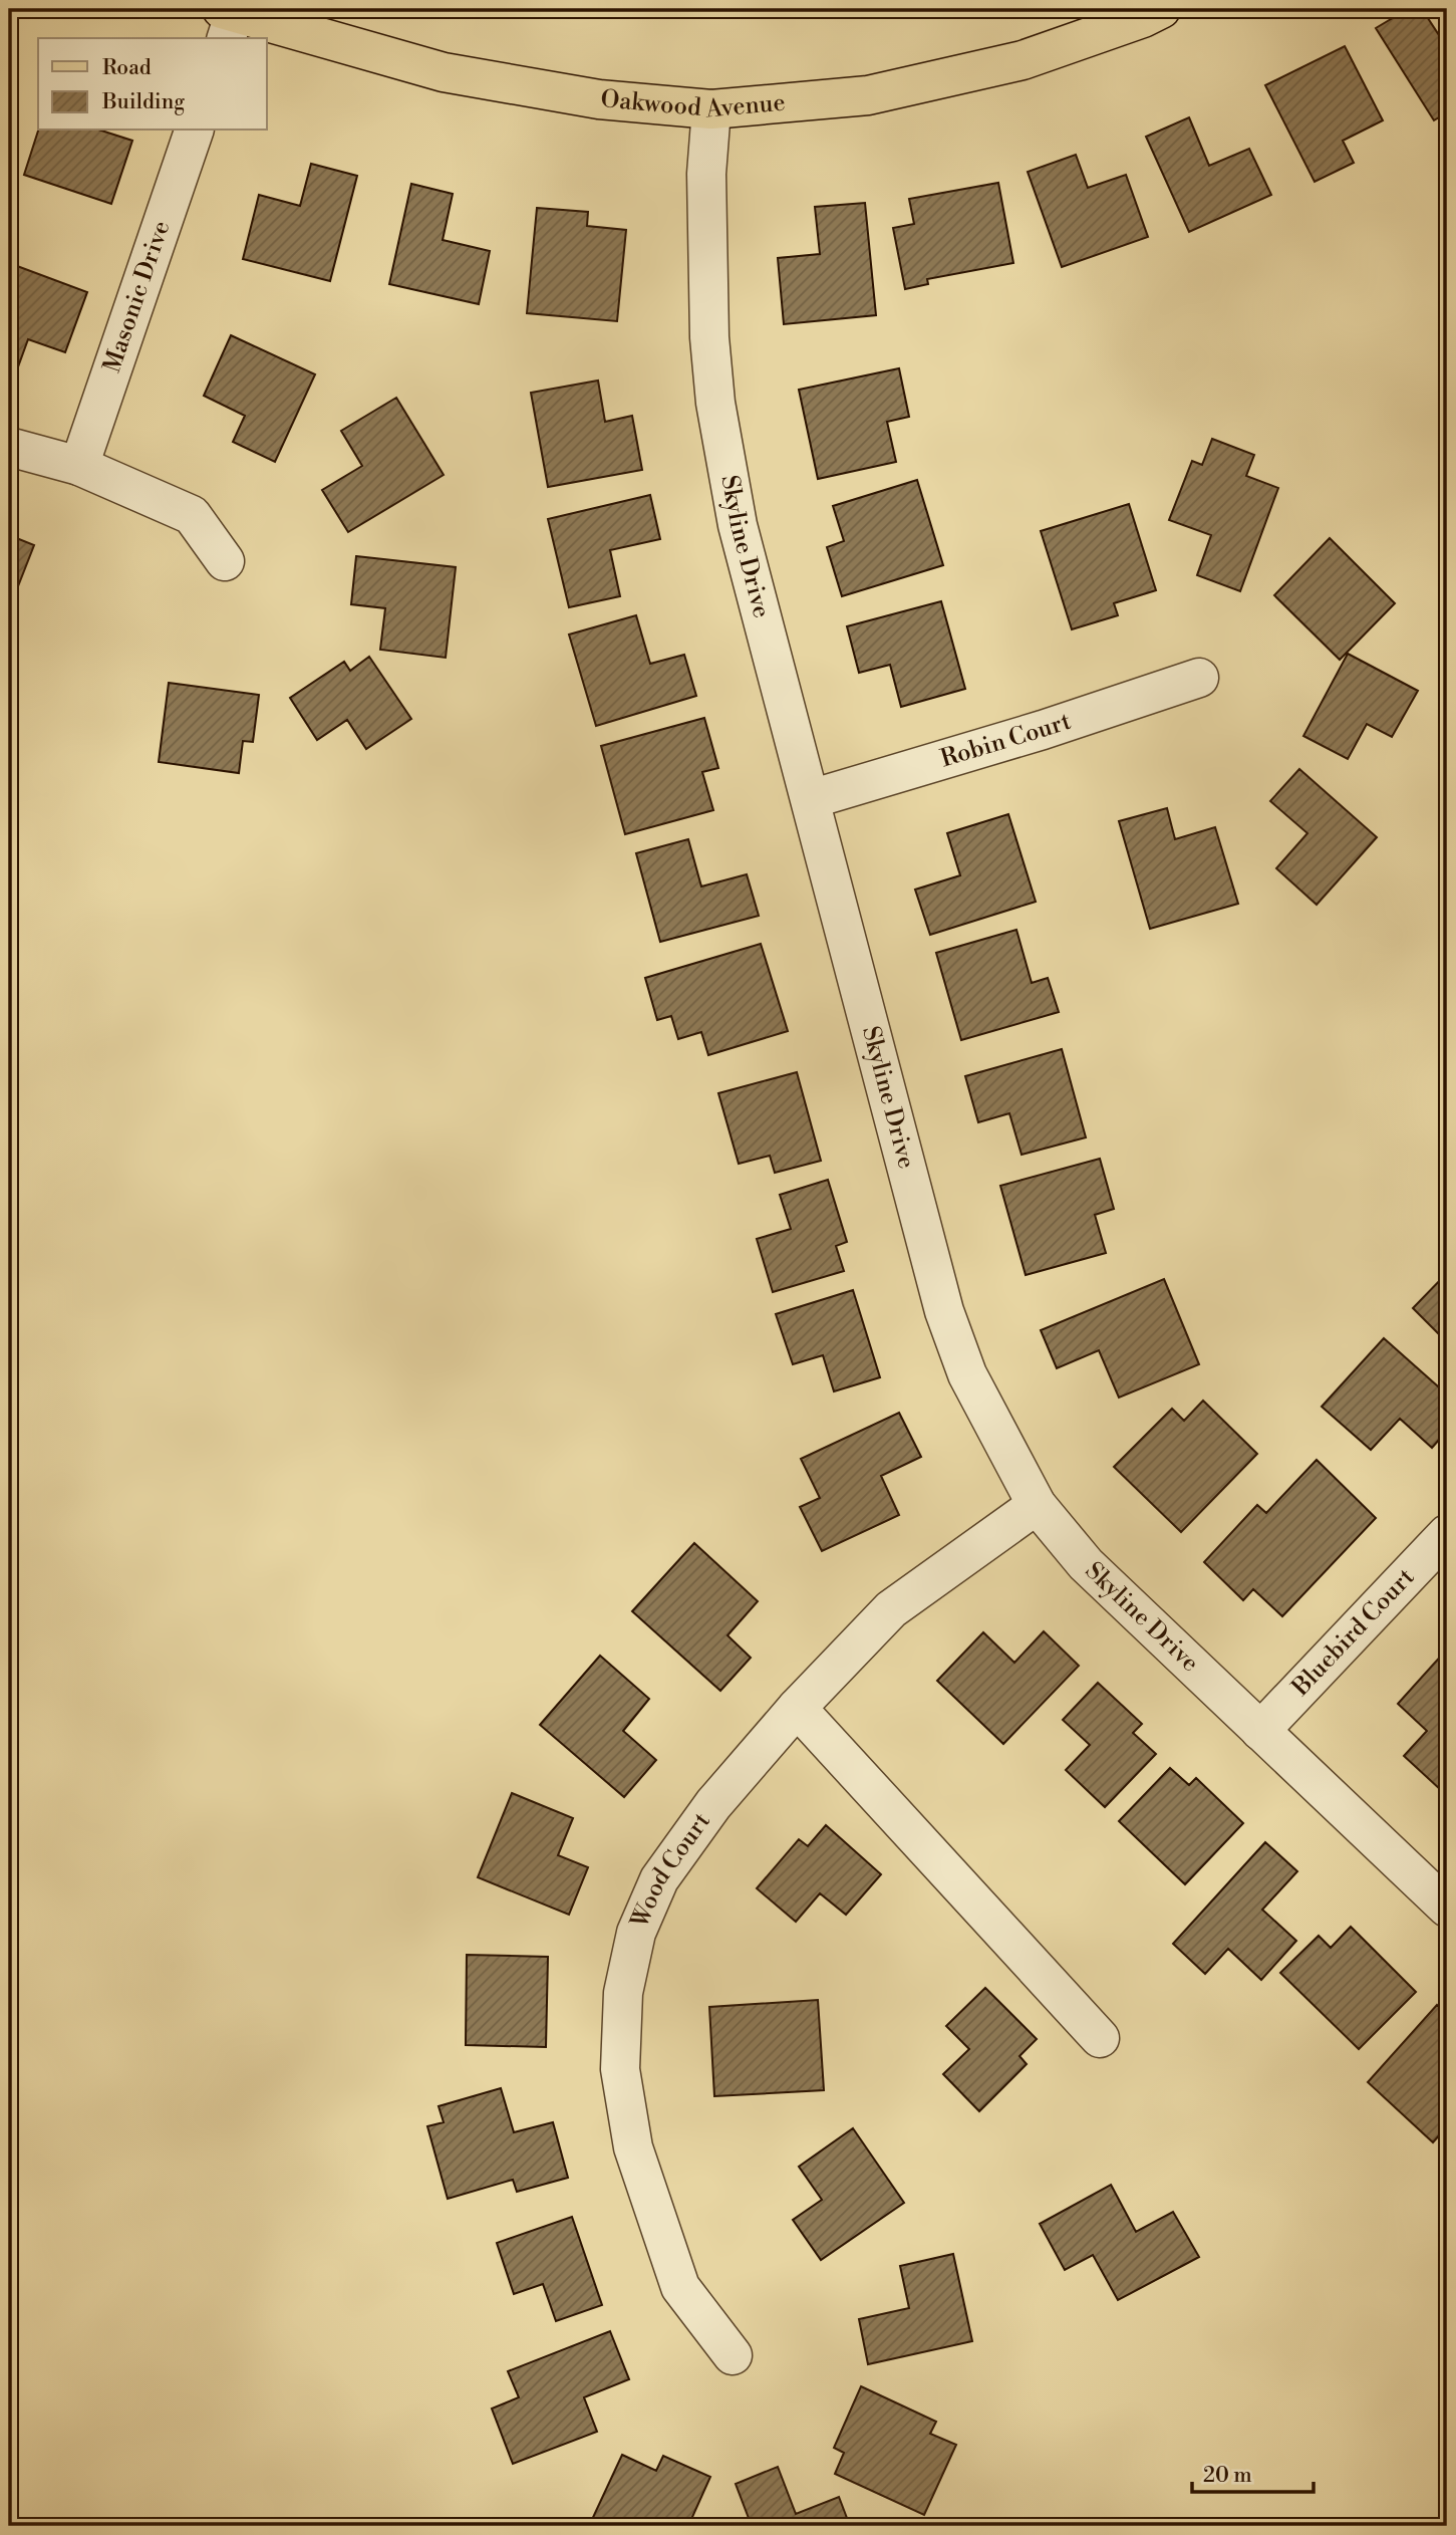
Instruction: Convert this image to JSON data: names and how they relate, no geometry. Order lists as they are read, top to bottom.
{
  "streets": {
    "main road": ["Oakwood Avenue"],
    "street": [
      "Masonic Drive",
      "Skyline Drive",
      "Robin Court",
      "Bluebird Court",
      "Wood Court"
    ]
  },
  "crossings": [
    ["Oakwood Avenue", "Skyline Drive"],
    ["Skyline Drive", "Robin Court"],
    ["Skyline Drive", "Bluebird Court"],
    ["Skyline Drive", "Wood Court"]
  ],
  "legend": ["Road", "Building"],
  "scale_bar": "20 m"
}
